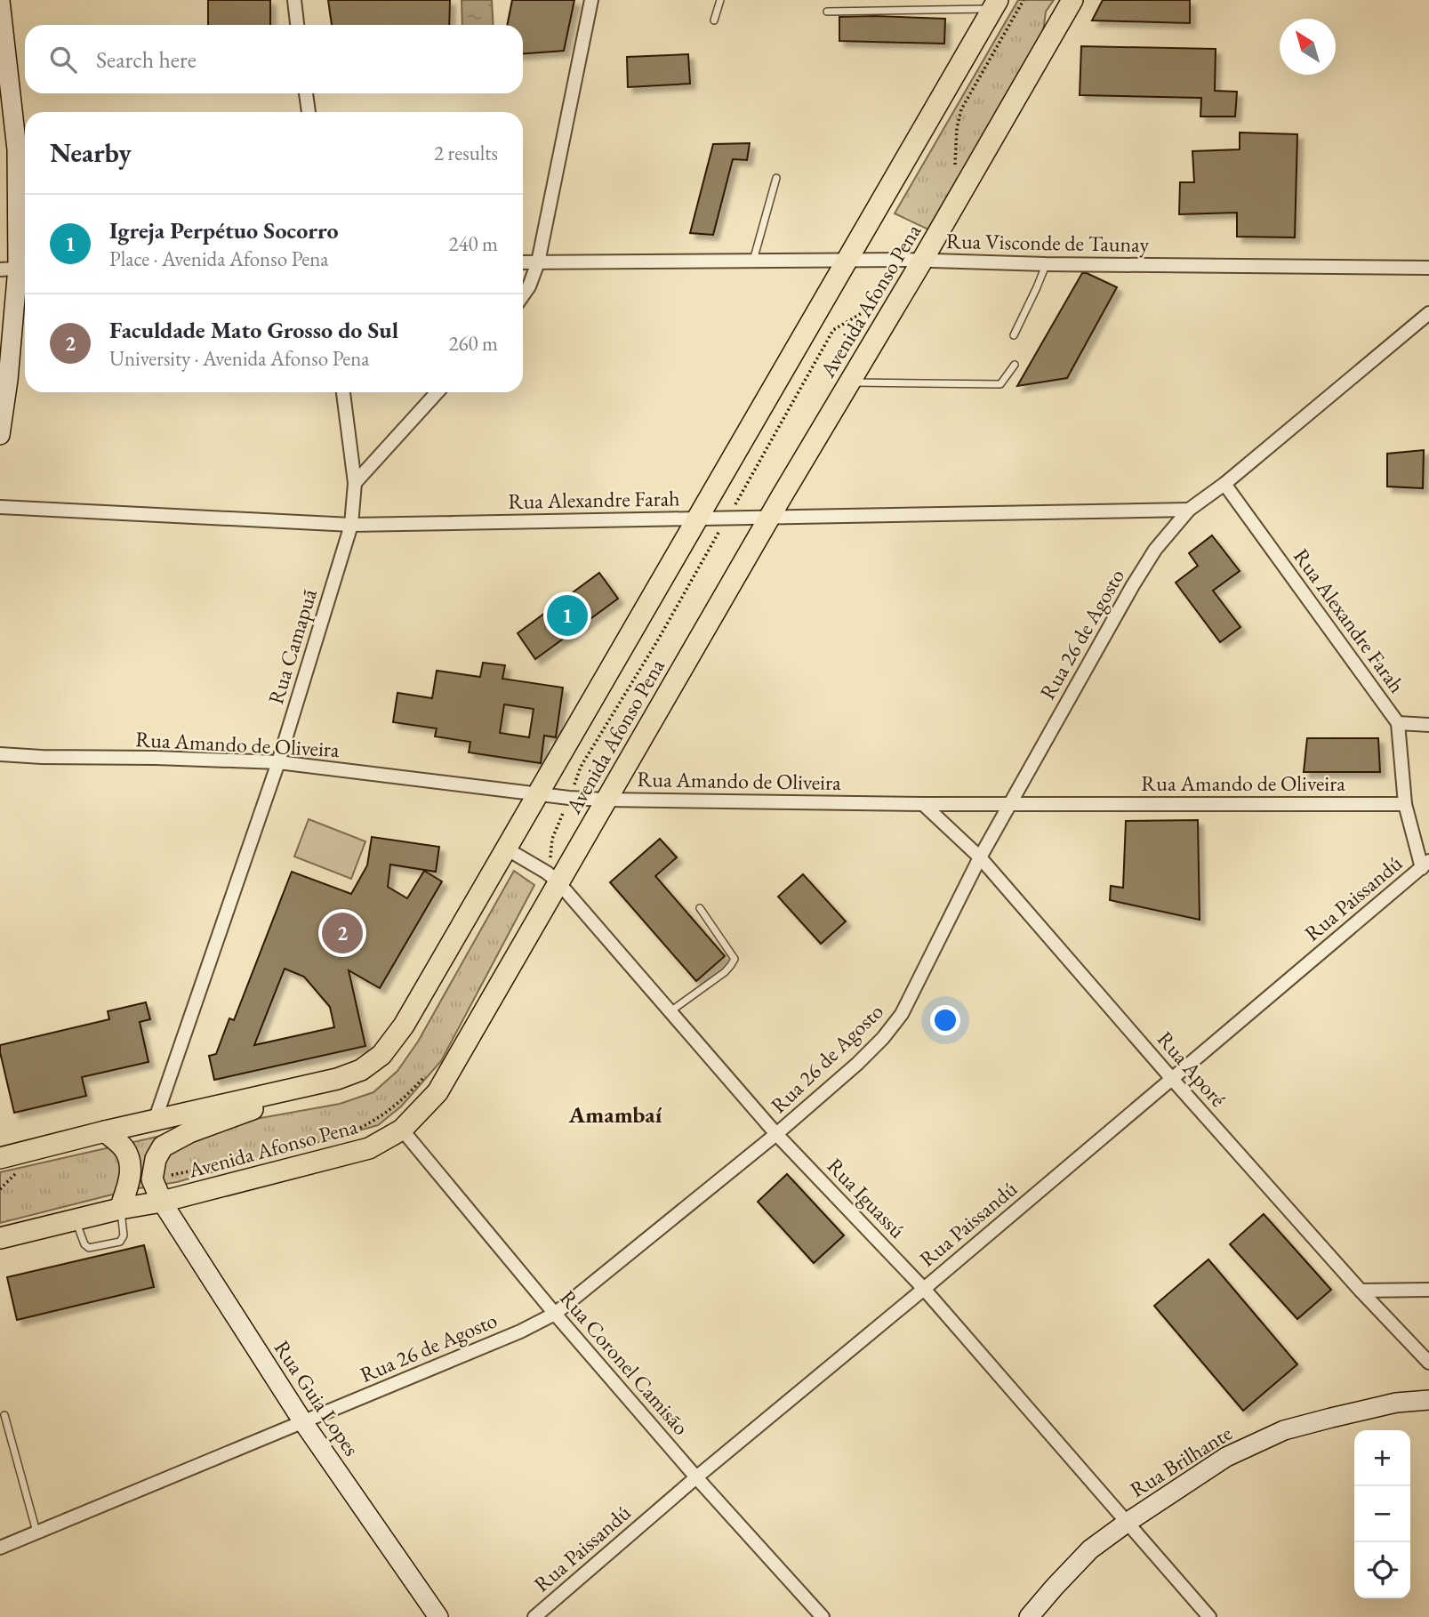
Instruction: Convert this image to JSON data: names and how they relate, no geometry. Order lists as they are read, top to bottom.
{
  "streets": {
    "main road": ["Avenida Afonso Pena", "Rua Guia Lopes", "Rua Brilhante"],
    "street": [
      "Rua Visconde de Taunay",
      "Rua Alexandre Farah",
      "Rua 26 de Agosto",
      "Rua Camapuã",
      "Rua Amando de Oliveira",
      "Rua Paissandú",
      "Rua Aporé",
      "Rua Iguassú",
      "Rua Coronel Camisão"
    ]
  },
  "crossings": [
    ["Rua Visconde de Taunay", "Avenida Afonso Pena"],
    ["Avenida Afonso Pena", "Rua Alexandre Farah"],
    ["Avenida Afonso Pena", "Rua Camapuã"],
    ["Avenida Afonso Pena", "Rua Amando de Oliveira"],
    ["Avenida Afonso Pena", "Rua Iguassú"],
    ["Avenida Afonso Pena", "Rua Coronel Camisão"],
    ["Avenida Afonso Pena", "Rua Guia Lopes"],
    ["Rua Alexandre Farah", "Rua 26 de Agosto"],
    ["Rua Alexandre Farah", "Rua Camapuã"],
    ["Rua Alexandre Farah", "Rua Amando de Oliveira"],
    ["Rua Alexandre Farah", "Rua Paissandú"],
    ["Rua 26 de Agosto", "Rua Amando de Oliveira"],
    ["Rua 26 de Agosto", "Rua Aporé"],
    ["Rua 26 de Agosto", "Rua Iguassú"],
    ["Rua 26 de Agosto", "Rua Coronel Camisão"],
    ["Rua 26 de Agosto", "Rua Guia Lopes"],
    ["Rua Camapuã", "Rua Amando de Oliveira"],
    ["Rua Amando de Oliveira", "Rua Aporé"],
    ["Rua Paissandú", "Rua Aporé"],
    ["Rua Paissandú", "Rua Iguassú"],
    ["Rua Paissandú", "Rua Coronel Camisão"],
    ["Rua Iguassú", "Rua Brilhante"]
  ],
  "districts": ["Amambaí"],
  "north": "top left",
  "page": {
    "search": "Search here",
    "heading": ["Nearby", "2 results"],
    "list": [
      {
        "mark": "1",
        "name": "Igreja Perpétuo Socorro",
        "note": "Place · Avenida Afonso Pena",
        "value": "240 m"
      },
      {
        "mark": "2",
        "name": "Faculdade Mato Grosso do Sul",
        "note": "University · Avenida Afonso Pena",
        "value": "260 m"
      }
    ],
    "pins": ["1", "2"],
    "map_buttons": ["+", "−"]
  }
}
